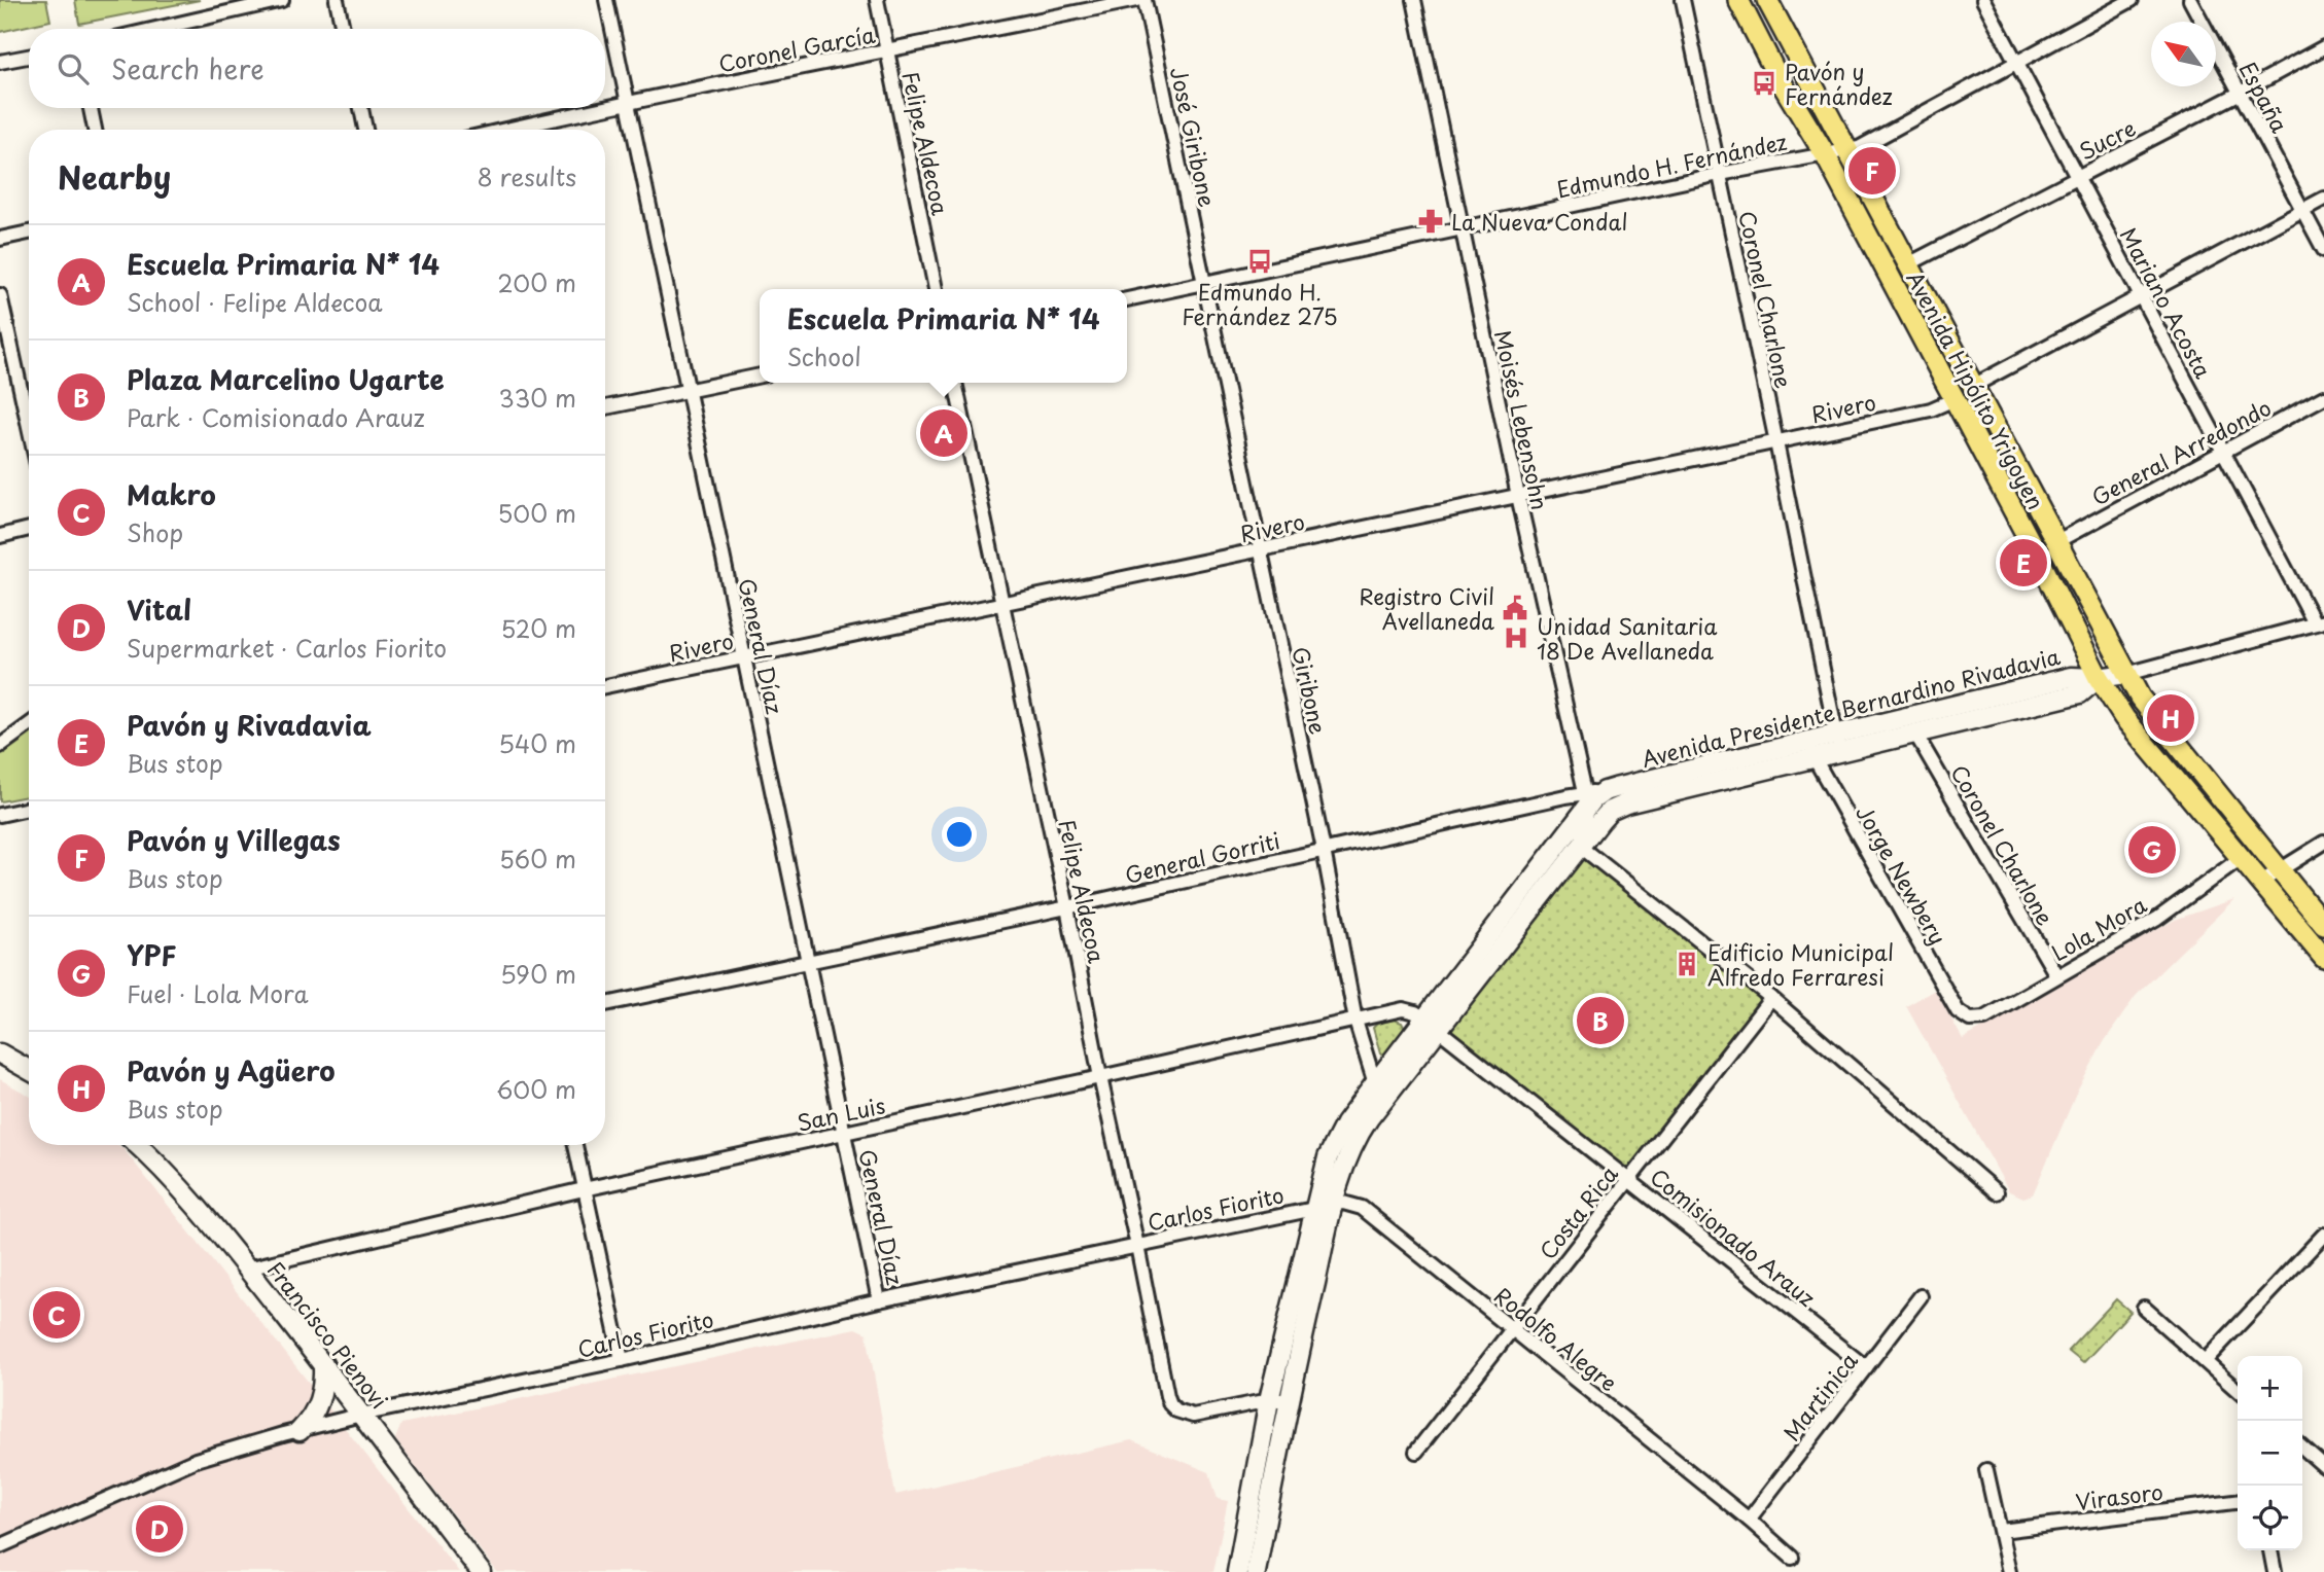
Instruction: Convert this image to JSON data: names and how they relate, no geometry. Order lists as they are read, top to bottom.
{
  "streets": {
    "main road": ["Avenida Hipólito Yrigoyen", "Avenida Presidente Bernardino Rivadavia", "Francisco Pienovi"],
    "street": [
      "Coronel García",
      "España",
      "José Giribone",
      "Sucre",
      "Felipe Aldecoa",
      "Edmundo H. Fernández",
      "Coronel Charlone",
      "Mariano Acosta",
      "Rivero",
      "Moisés Lebensohn",
      "General Arredondo",
      "General Díaz",
      "Giribone",
      "General Gorriti",
      "Jorge Newbery",
      "Lola Mora",
      "San Luis",
      "Carlos Fiorito",
      "Costa Rica",
      "Comisionado Arauz",
      "Rodolfo Alegre",
      "Martinica",
      "Virasoro"
    ]
  },
  "crossings": [
    ["Coronel García", "Felipe Aldecoa"],
    ["Coronel García", "General Díaz"],
    ["España", "Sucre"],
    ["José Giribone", "Edmundo H. Fernández"],
    ["José Giribone", "Giribone"],
    ["Sucre", "Mariano Acosta"],
    ["Sucre", "Avenida Hipólito Yrigoyen"],
    ["Felipe Aldecoa", "Rivero"],
    ["Felipe Aldecoa", "Avenida Presidente Bernardino Rivadavia"],
    ["Felipe Aldecoa", "General Gorriti"],
    ["Felipe Aldecoa", "San Luis"],
    ["Felipe Aldecoa", "Carlos Fiorito"],
    ["Edmundo H. Fernández", "Coronel Charlone"],
    ["Edmundo H. Fernández", "Mariano Acosta"],
    ["Edmundo H. Fernández", "Avenida Hipólito Yrigoyen"],
    ["Edmundo H. Fernández", "Moisés Lebensohn"],
    ["Edmundo H. Fernández", "Giribone"],
    ["Coronel Charlone", "Rivero"],
    ["Coronel Charlone", "Avenida Presidente Bernardino Rivadavia"],
    ["Coronel Charlone", "Lola Mora"],
    ["Mariano Acosta", "General Arredondo"],
    ["Avenida Hipólito Yrigoyen", "Rivero"],
    ["Avenida Hipólito Yrigoyen", "General Arredondo"],
    ["Avenida Hipólito Yrigoyen", "Avenida Presidente Bernardino Rivadavia"],
    ["Avenida Hipólito Yrigoyen", "Lola Mora"],
    ["Rivero", "Moisés Lebensohn"],
    ["Rivero", "General Díaz"],
    ["Rivero", "Giribone"],
    ["Moisés Lebensohn", "Avenida Presidente Bernardino Rivadavia"],
    ["Moisés Lebensohn", "General Gorriti"],
    ["General Díaz", "General Gorriti"],
    ["General Díaz", "San Luis"],
    ["General Díaz", "Carlos Fiorito"],
    ["Giribone", "Avenida Presidente Bernardino Rivadavia"],
    ["Giribone", "General Gorriti"],
    ["Giribone", "San Luis"],
    ["Avenida Presidente Bernardino Rivadavia", "General Gorriti"],
    ["Avenida Presidente Bernardino Rivadavia", "Jorge Newbery"],
    ["Avenida Presidente Bernardino Rivadavia", "San Luis"],
    ["Avenida Presidente Bernardino Rivadavia", "Carlos Fiorito"],
    ["Avenida Presidente Bernardino Rivadavia", "Comisionado Arauz"],
    ["Avenida Presidente Bernardino Rivadavia", "Rodolfo Alegre"],
    ["Jorge Newbery", "Lola Mora"],
    ["San Luis", "Comisionado Arauz"],
    ["San Luis", "Francisco Pienovi"],
    ["Carlos Fiorito", "Francisco Pienovi"],
    ["Carlos Fiorito", "Rodolfo Alegre"],
    ["Costa Rica", "Comisionado Arauz"],
    ["Costa Rica", "Rodolfo Alegre"],
    ["Comisionado Arauz", "Martinica"],
    ["Rodolfo Alegre", "Martinica"]
  ],
  "places": {
    "bus stop": ["Pavón y Fernández", "Edmundo H. Fernández 275"],
    "pharmacy": ["La Nueva Condal"],
    "public building": ["Registro Civil Avellaneda"],
    "hospital": ["Unidad Sanitaria 18 De Avellaneda"],
    "building": ["Edificio Municipal Alfredo Ferraresi"]
  },
  "north": "top left",
  "page": {
    "search": "Search here",
    "heading": ["Nearby", "8 results"],
    "pins": [
      "F",
      "A",
      "E",
      "H",
      "G",
      "B",
      "C",
      "D"
    ],
    "list": [
      {
        "mark": "A",
        "name": "Escuela Primaria N* 14",
        "note": "School · Felipe Aldecoa",
        "value": "200 m"
      },
      {
        "mark": "B",
        "name": "Plaza Marcelino Ugarte",
        "note": "Park · Comisionado Arauz",
        "value": "330 m"
      },
      {
        "mark": "C",
        "name": "Makro",
        "note": "Shop",
        "value": "500 m"
      },
      {
        "mark": "D",
        "name": "Vital",
        "note": "Supermarket · Carlos Fiorito",
        "value": "520 m"
      },
      {
        "mark": "E",
        "name": "Pavón y Rivadavia",
        "note": "Bus stop",
        "value": "540 m"
      },
      {
        "mark": "F",
        "name": "Pavón y Villegas",
        "note": "Bus stop",
        "value": "560 m"
      },
      {
        "mark": "G",
        "name": "YPF",
        "note": "Fuel · Lola Mora",
        "value": "590 m"
      },
      {
        "mark": "H",
        "name": "Pavón y Agüero",
        "note": "Bus stop",
        "value": "600 m"
      }
    ],
    "popup": ["Escuela Primaria N* 14", "School"],
    "map_buttons": ["+", "−"]
  }
}
